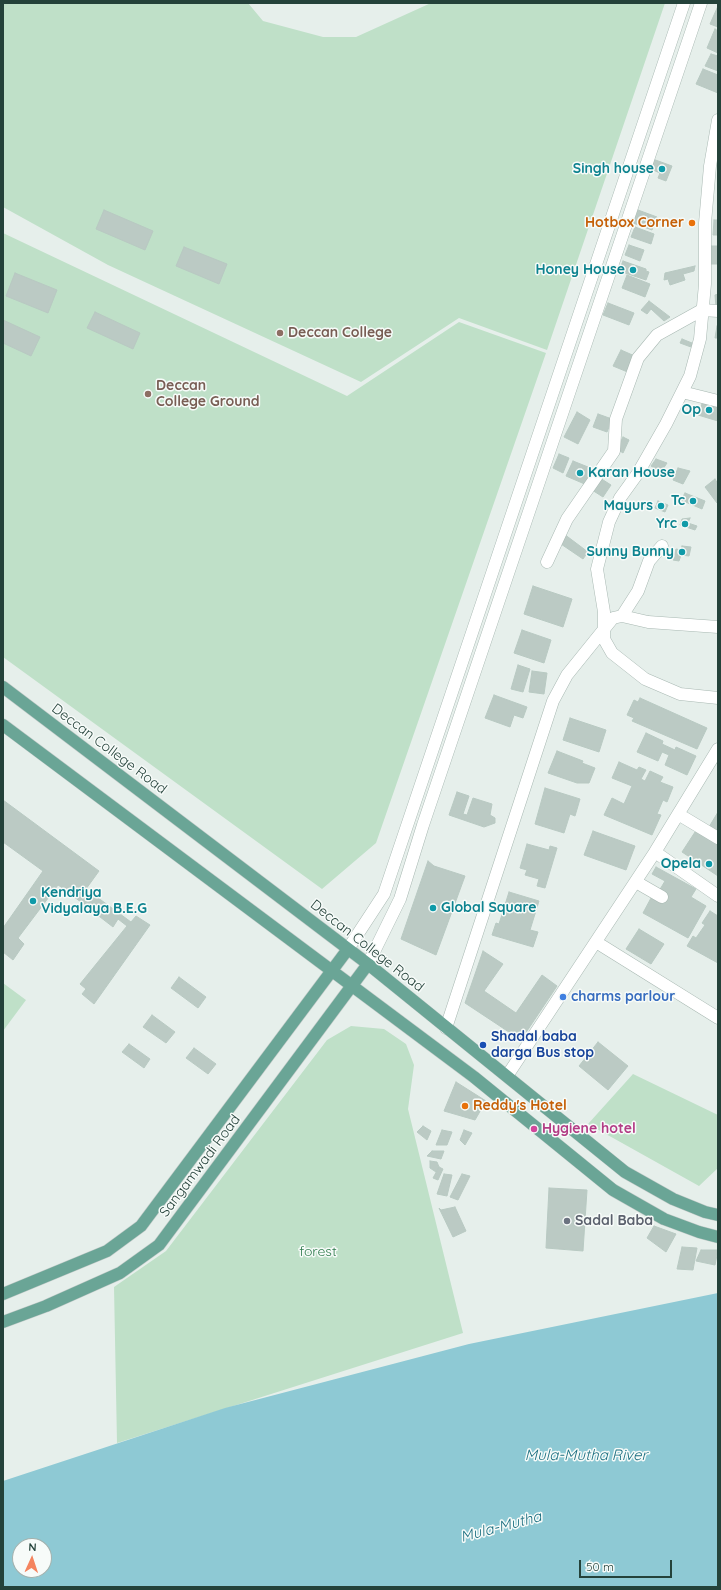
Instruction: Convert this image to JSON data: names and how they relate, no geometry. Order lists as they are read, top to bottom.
{
  "streets": {
    "main road": ["Deccan College Road", "Sangamwadi Road"]
  },
  "crossings": [
    ["Deccan College Road", "Sangamwadi Road"]
  ],
  "water": ["Mula-Mutha River", "Mula-Mutha"],
  "parks": ["forest"],
  "places": [
    "Singh house",
    "Hotbox Corner",
    "Honey House",
    "Deccan College",
    "Deccan College Ground",
    "Op",
    "Karan House",
    "Tc",
    "Mayurs",
    "Yrc",
    "Sunny Bunny",
    "Opela",
    "Kendriya Vidyalaya B.E.G",
    "Global Square",
    "charms parlour",
    "Shadal baba darga Bus stop",
    "Reddy's Hotel",
    "Hygiene hotel",
    "Sadal Baba"
  ],
  "scale_bar": "50 m",
  "north": "top"
}
